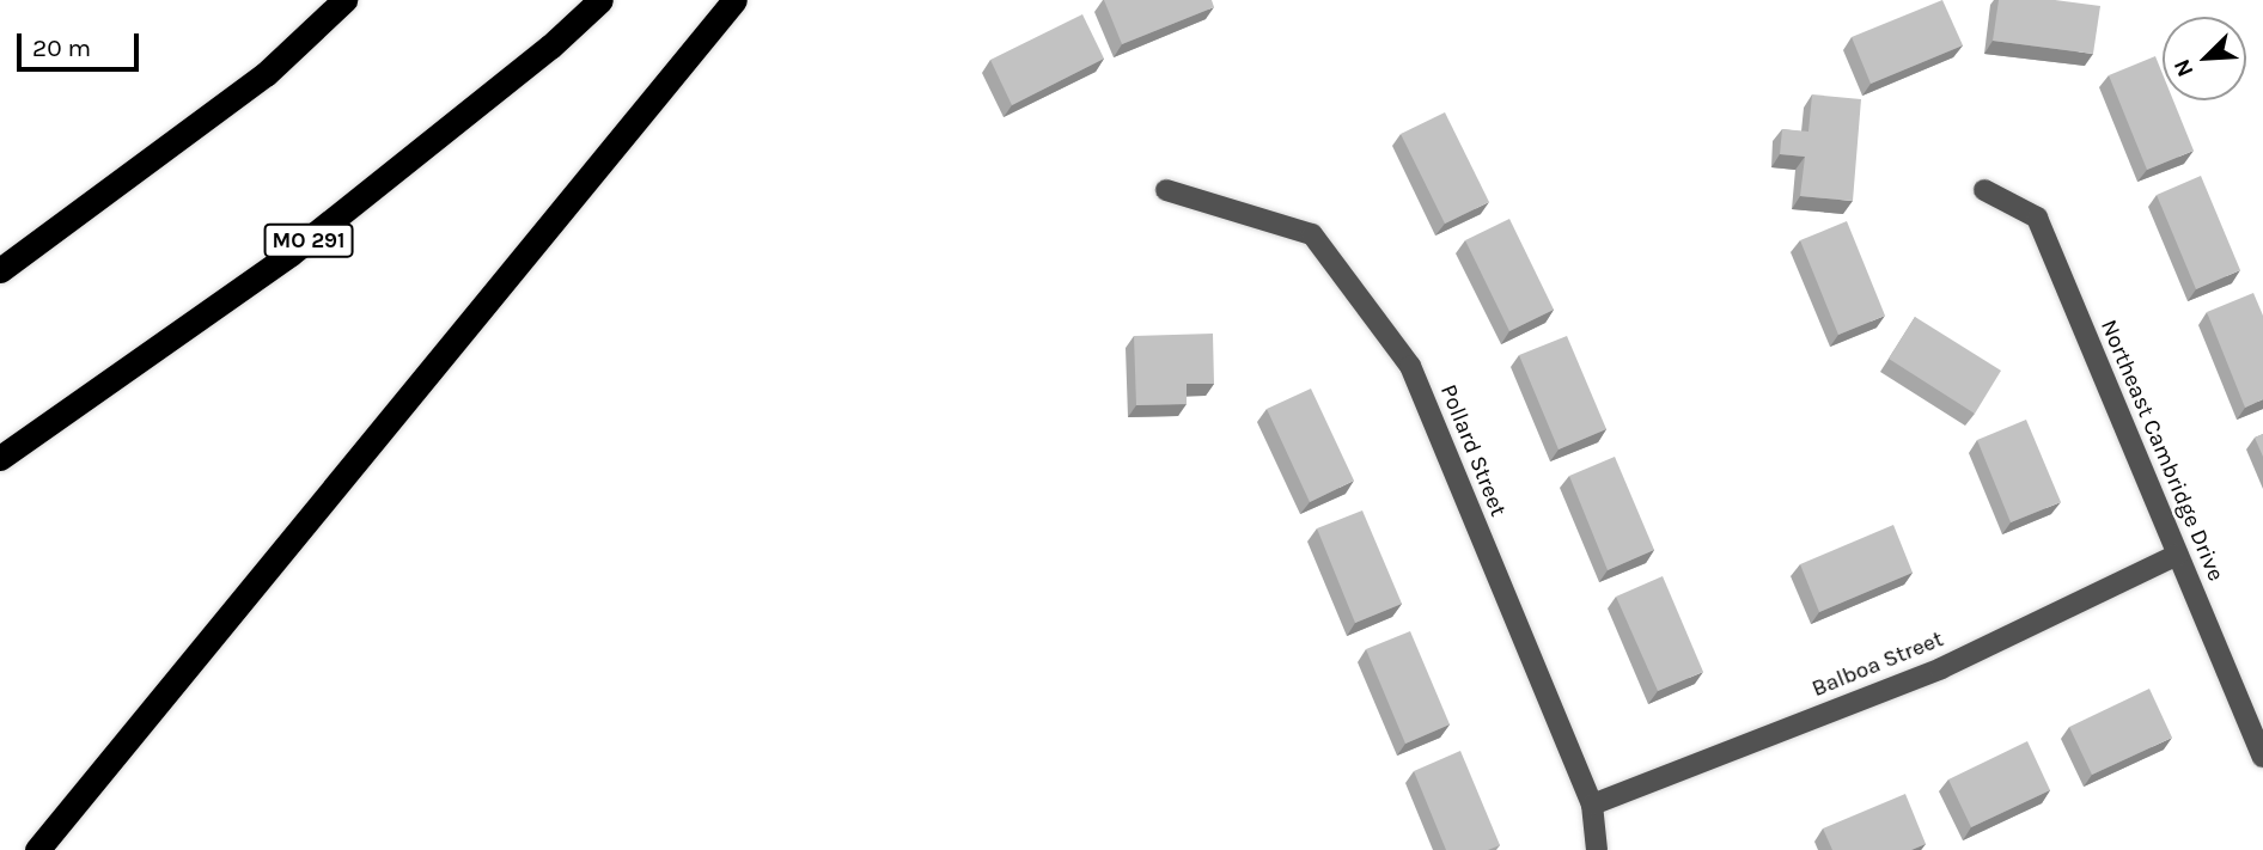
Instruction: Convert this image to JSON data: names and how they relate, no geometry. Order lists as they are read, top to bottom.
{
  "streets": {
    "highway": ["MO 291"],
    "street": ["Pollard Street", "Northeast Cambridge Drive", "Balboa Street"]
  },
  "crossings": [
    ["Pollard Street", "Balboa Street"],
    ["Northeast Cambridge Drive", "Balboa Street"]
  ],
  "scale_bar": "20 m",
  "north": "bottom left"
}
